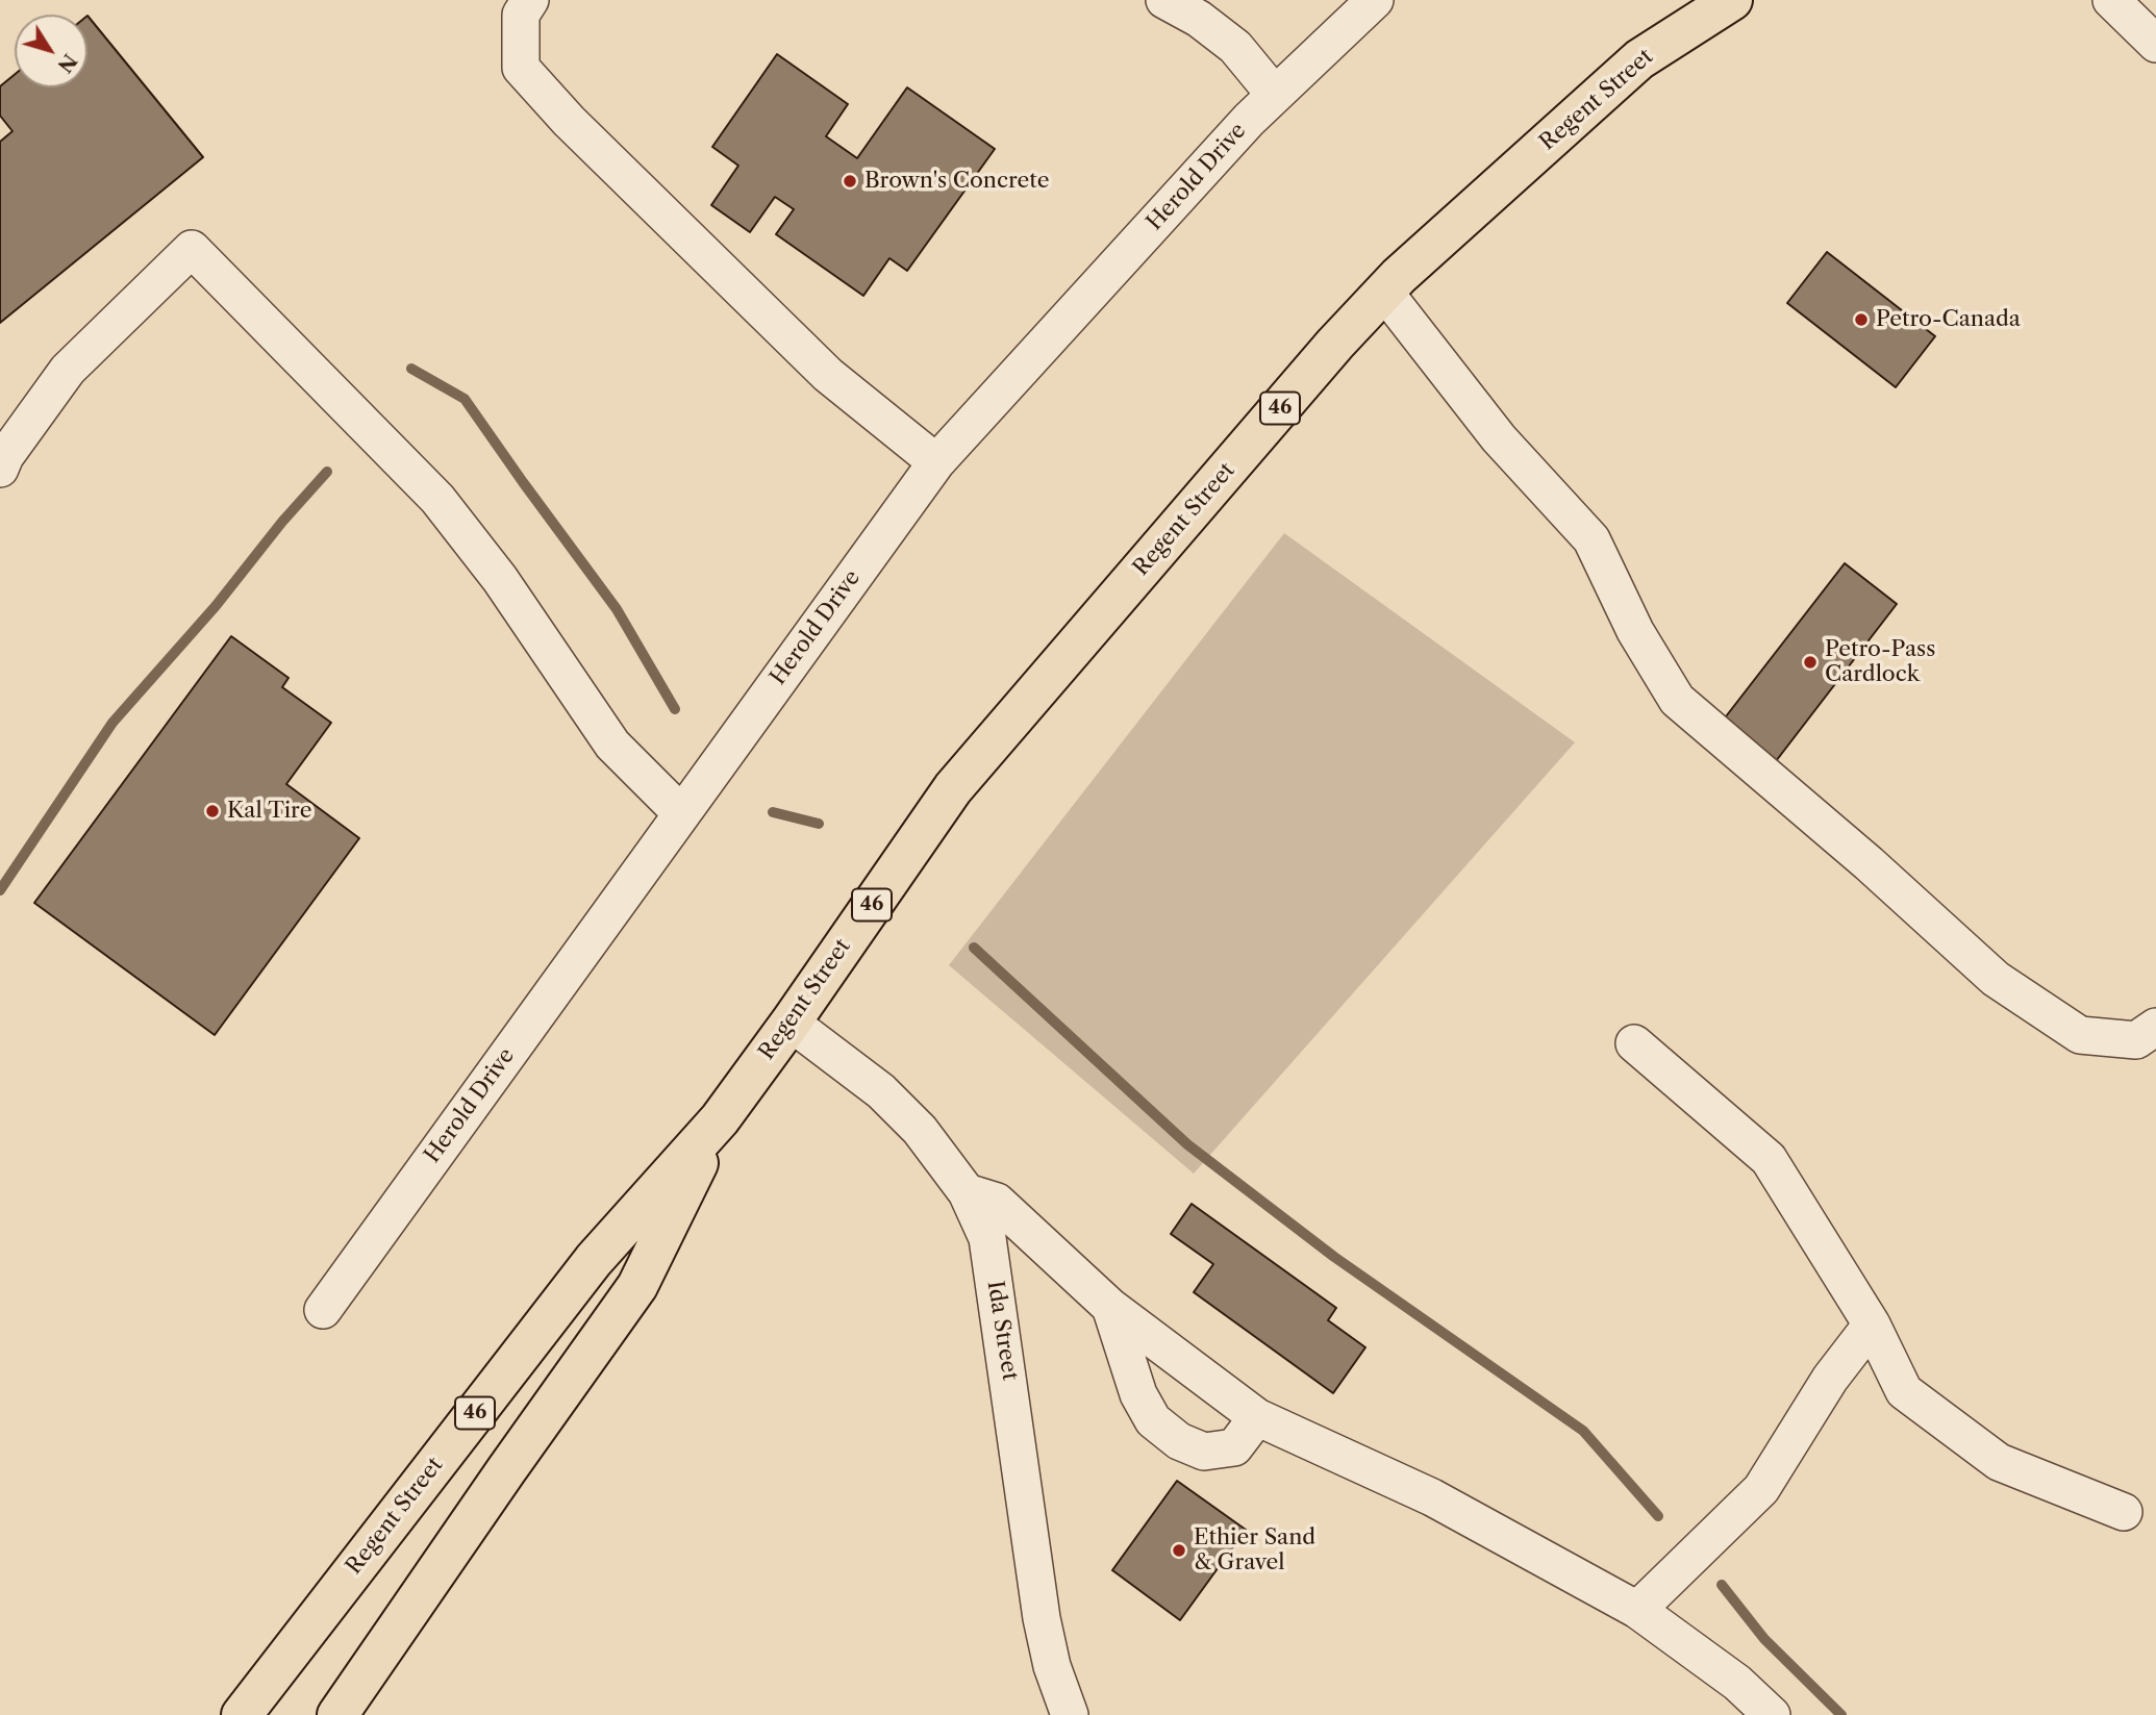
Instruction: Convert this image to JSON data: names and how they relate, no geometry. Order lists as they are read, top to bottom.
{
  "streets": {
    "main road": ["Regent Street", "46"],
    "street": ["Herold Drive", "Ida Street"]
  },
  "crossings": [
    ["Regent Street", "Ida Street"]
  ],
  "places": [
    "Brown's Concrete",
    "Petro-Canada",
    "Petro-Pass Cardlock",
    "Kal Tire",
    "Ethier Sand & Gravel"
  ],
  "north": "bottom right"
}
